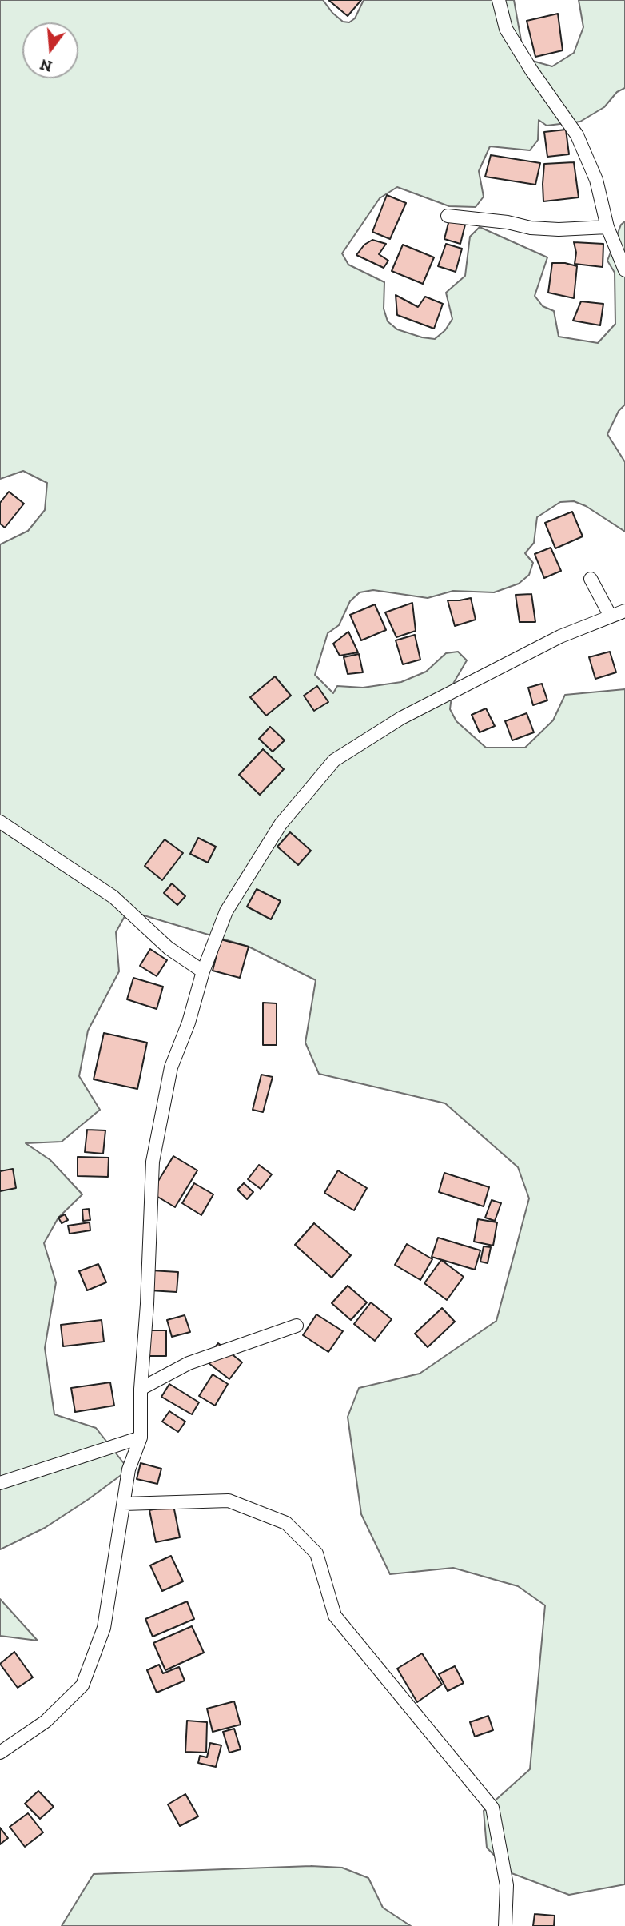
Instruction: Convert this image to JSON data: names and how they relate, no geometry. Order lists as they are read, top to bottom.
{
  "north": "bottom"
}
